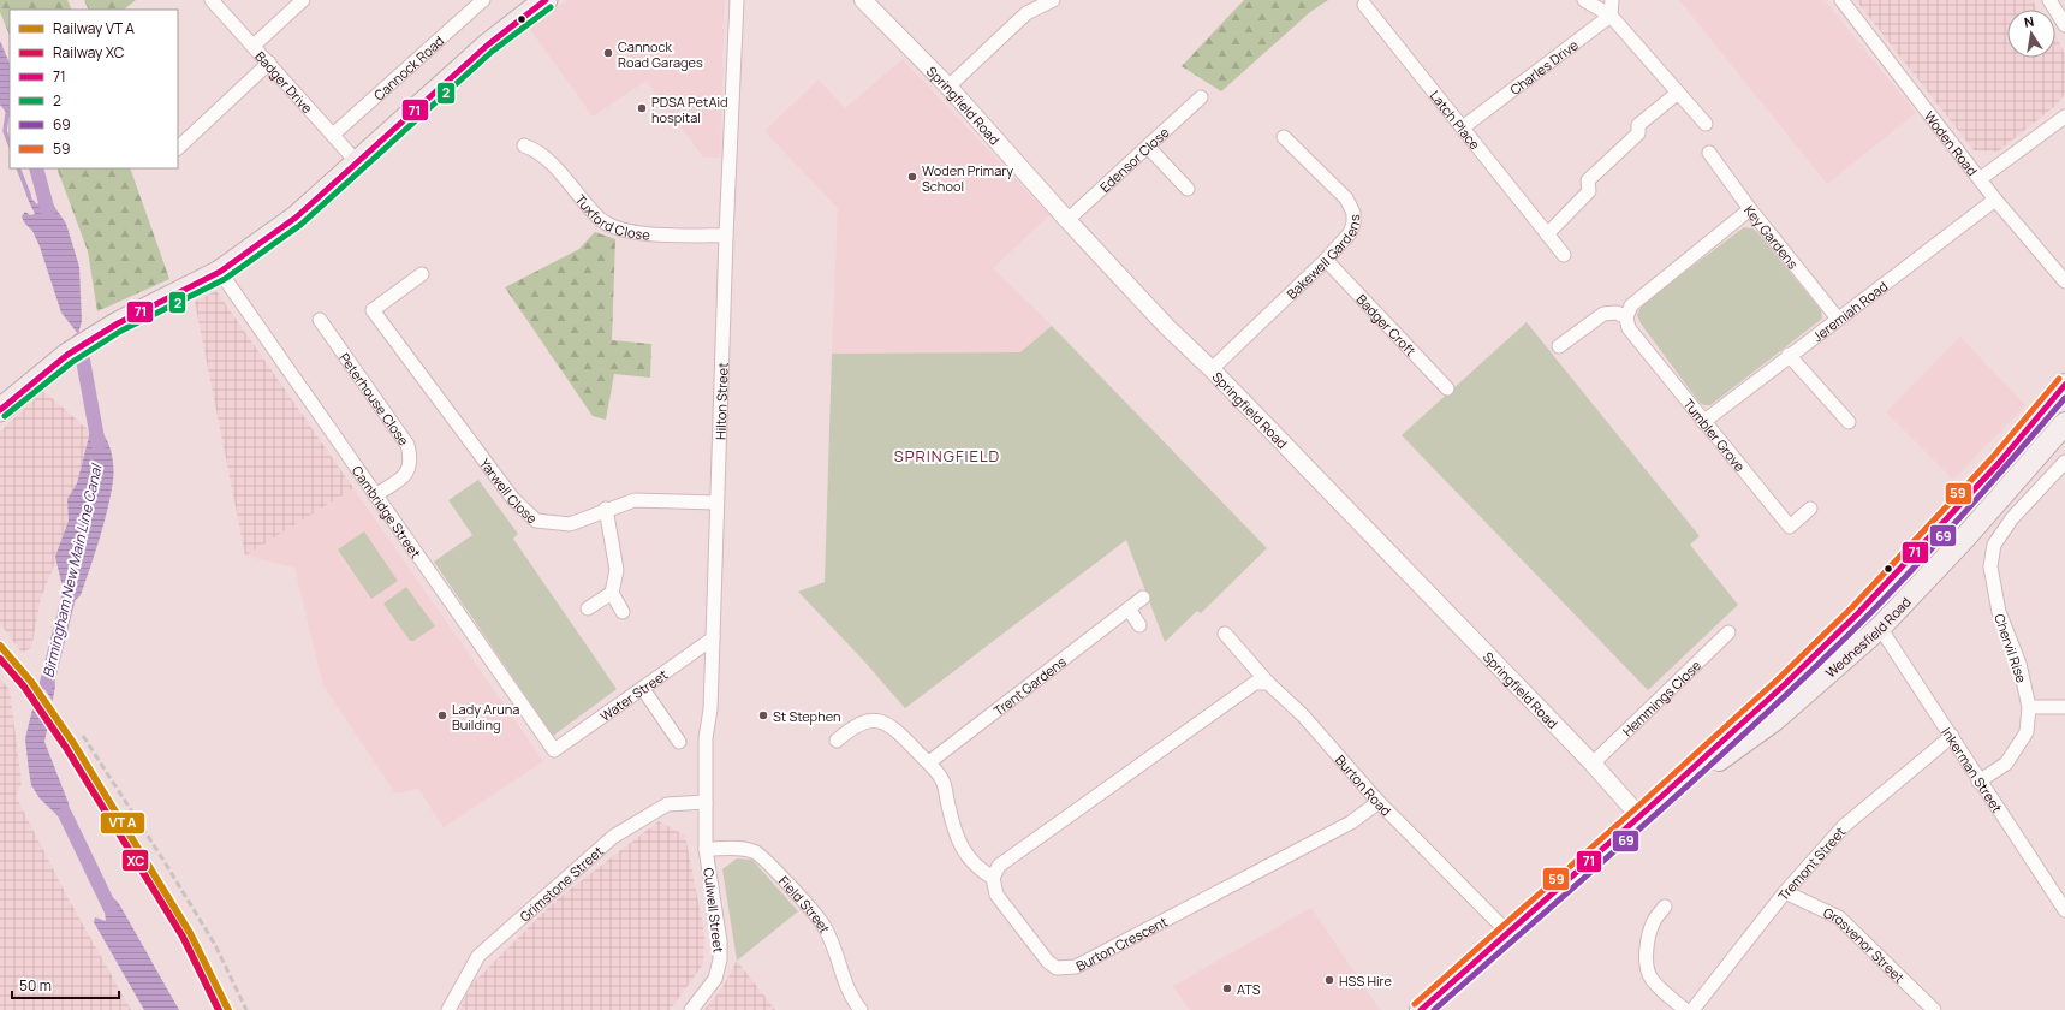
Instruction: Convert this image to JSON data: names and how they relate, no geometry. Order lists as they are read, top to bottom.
{
  "streets": {
    "main road": ["Wednesfield Road"],
    "street": [
      "Cannock Road",
      "Charles Drive",
      "Badger Drive",
      "Springfield Road",
      "Latch Place",
      "Woden Road",
      "Edensor Close",
      "Tuxford Close",
      "Key Gardens",
      "Bakewell Gardens",
      "Jeremiah Road",
      "Badger Croft",
      "Peterhouse Close",
      "Hilton Street",
      "Tumbler Grove",
      "Yarwell Close",
      "Cambridge Street",
      "Chervil Rise",
      "Trent Gardens",
      "Water Street",
      "Hemmings Close",
      "Inkerman Street",
      "Burton Road",
      "Tremont Street",
      "Grimstone Street",
      "Field Street",
      "Culwell Street",
      "Burton Crescent",
      "Grosvenor Street"
    ]
  },
  "crossings": [
    ["Cannock Road", "Badger Drive"],
    ["Charles Drive", "Latch Place"],
    ["Springfield Road", "Edensor Close"],
    ["Springfield Road", "Bakewell Gardens"],
    ["Springfield Road", "Wednesfield Road"],
    ["Springfield Road", "Hemmings Close"],
    ["Woden Road", "Jeremiah Road"],
    ["Tuxford Close", "Hilton Street"],
    ["Key Gardens", "Jeremiah Road"],
    ["Bakewell Gardens", "Badger Croft"],
    ["Jeremiah Road", "Tumbler Grove"],
    ["Peterhouse Close", "Cambridge Street"],
    ["Hilton Street", "Yarwell Close"],
    ["Hilton Street", "Water Street"],
    ["Hilton Street", "Grimstone Street"],
    ["Hilton Street", "Culwell Street"],
    ["Cambridge Street", "Water Street"],
    ["Wednesfield Road", "Inkerman Street"],
    ["Wednesfield Road", "Burton Road"],
    ["Chervil Rise", "Inkerman Street"],
    ["Inkerman Street", "Tremont Street"],
    ["Burton Road", "Burton Crescent"],
    ["Tremont Street", "Grosvenor Street"],
    ["Grimstone Street", "Culwell Street"],
    ["Field Street", "Culwell Street"]
  ],
  "districts": ["SPRINGFIELD"],
  "water": ["Birmingham New Main Line Canal"],
  "places": [
    "Cannock Road Garages",
    "PDSA PetAid hospital",
    "Woden Primary School",
    "Lady Aruna Building",
    "St Stephen",
    "HSS Hire",
    "ATS"
  ],
  "lines": [
    "transit line 71",
    "transit line 2",
    "transit line 59",
    "transit line 69",
    "rail line XC"
  ],
  "legend": [
    "Railway VT A",
    "Railway XC",
    "71",
    "2",
    "69",
    "59"
  ],
  "scale_bar": "50 m",
  "north": "top"
}
